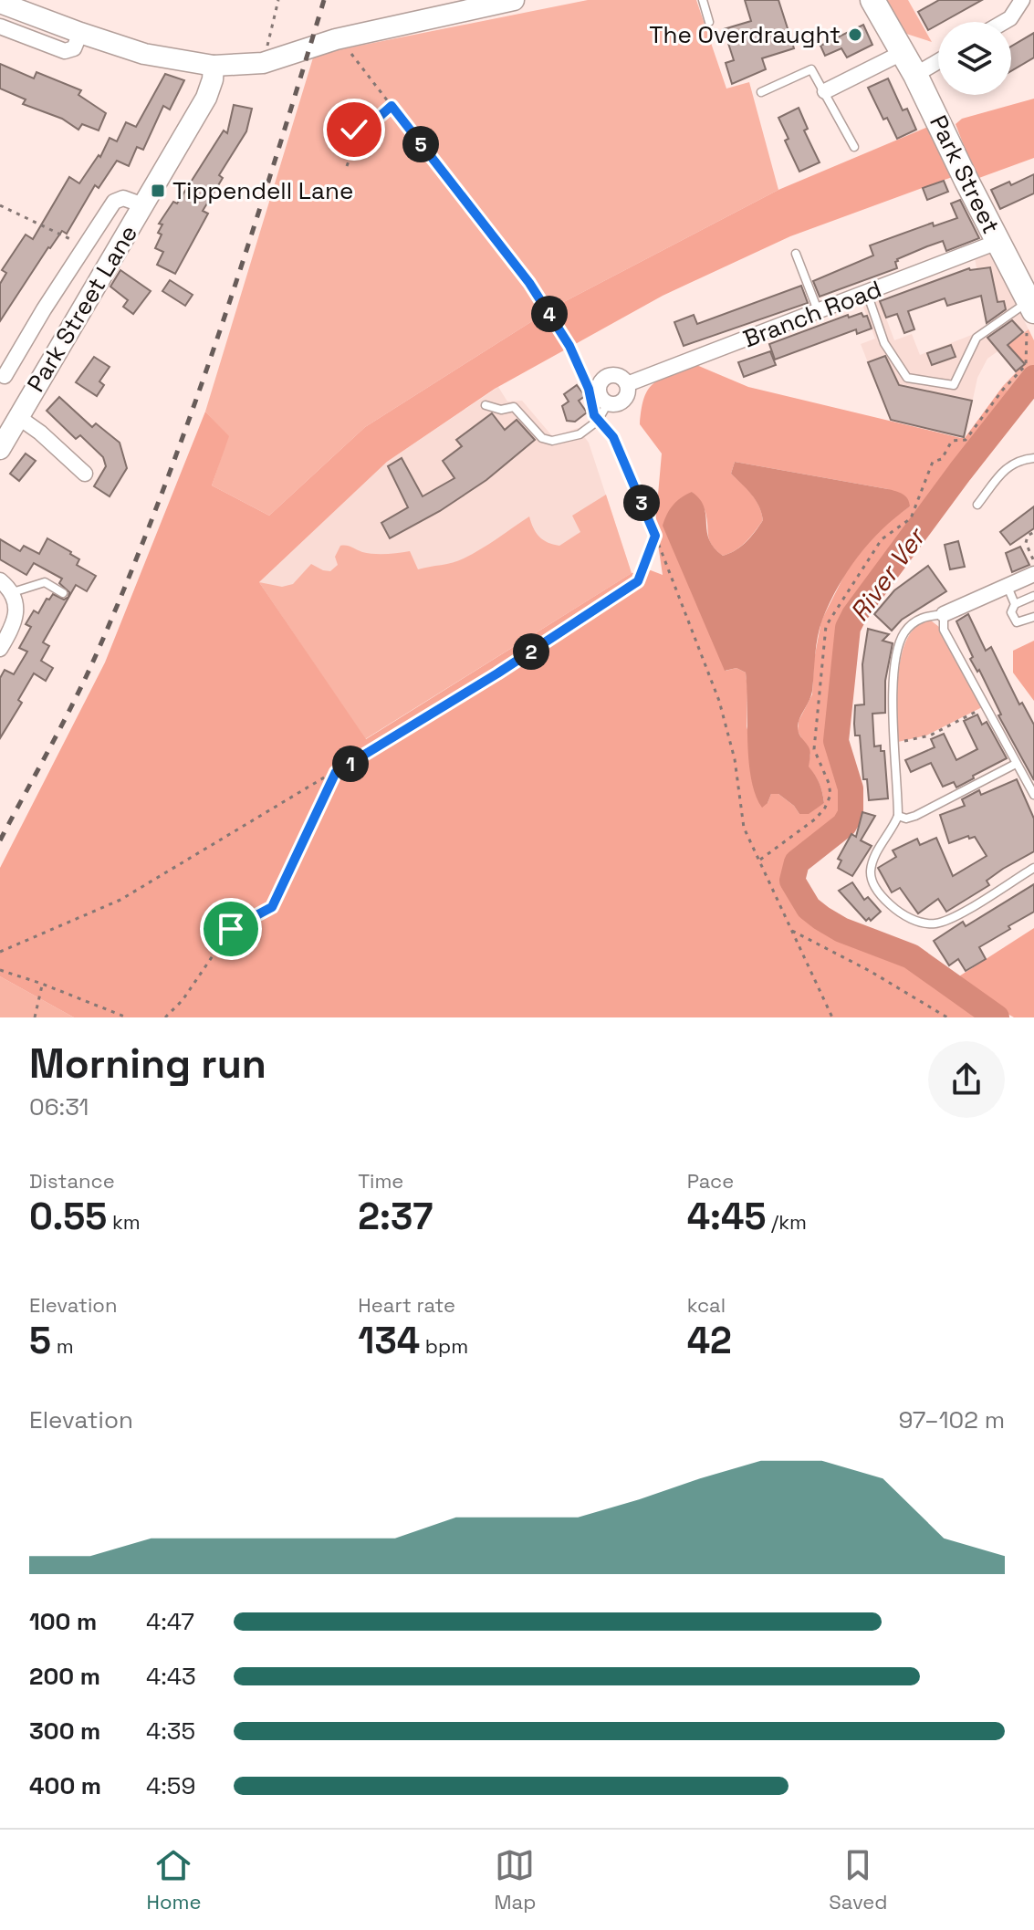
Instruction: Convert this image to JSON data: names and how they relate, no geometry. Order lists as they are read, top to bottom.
{
  "streets": {
    "main road": ["Park Street"],
    "street": ["Park Street Lane", "Branch Road"]
  },
  "crossings": [
    ["Park Street", "Branch Road"]
  ],
  "water": ["River Ver"],
  "places": {
    "other": ["The Overdraught"],
    "transit": ["Tippendell Lane"]
  },
  "page": {
    "pins": [
      "5",
      "4",
      "3",
      "2",
      "1"
    ],
    "heading": ["Morning run", "06:31"],
    "stats": [
      ["Distance", "0.55 km"],
      ["Time", "2:37"],
      ["Pace", "4:45 /km"],
      ["Elevation", "5 m"],
      ["Heart rate", "134 bpm"],
      ["kcal", "42"]
    ],
    "chart": ["Elevation", "97–102 m"],
    "list": [
      {
        "name": "100 m",
        "note": "4:47"
      },
      {
        "name": "200 m",
        "note": "4:43"
      },
      {
        "name": "300 m",
        "note": "4:35"
      },
      {
        "name": "400 m",
        "note": "4:59"
      }
    ],
    "tabs": ["Home", "Map", "Saved"]
  }
}
